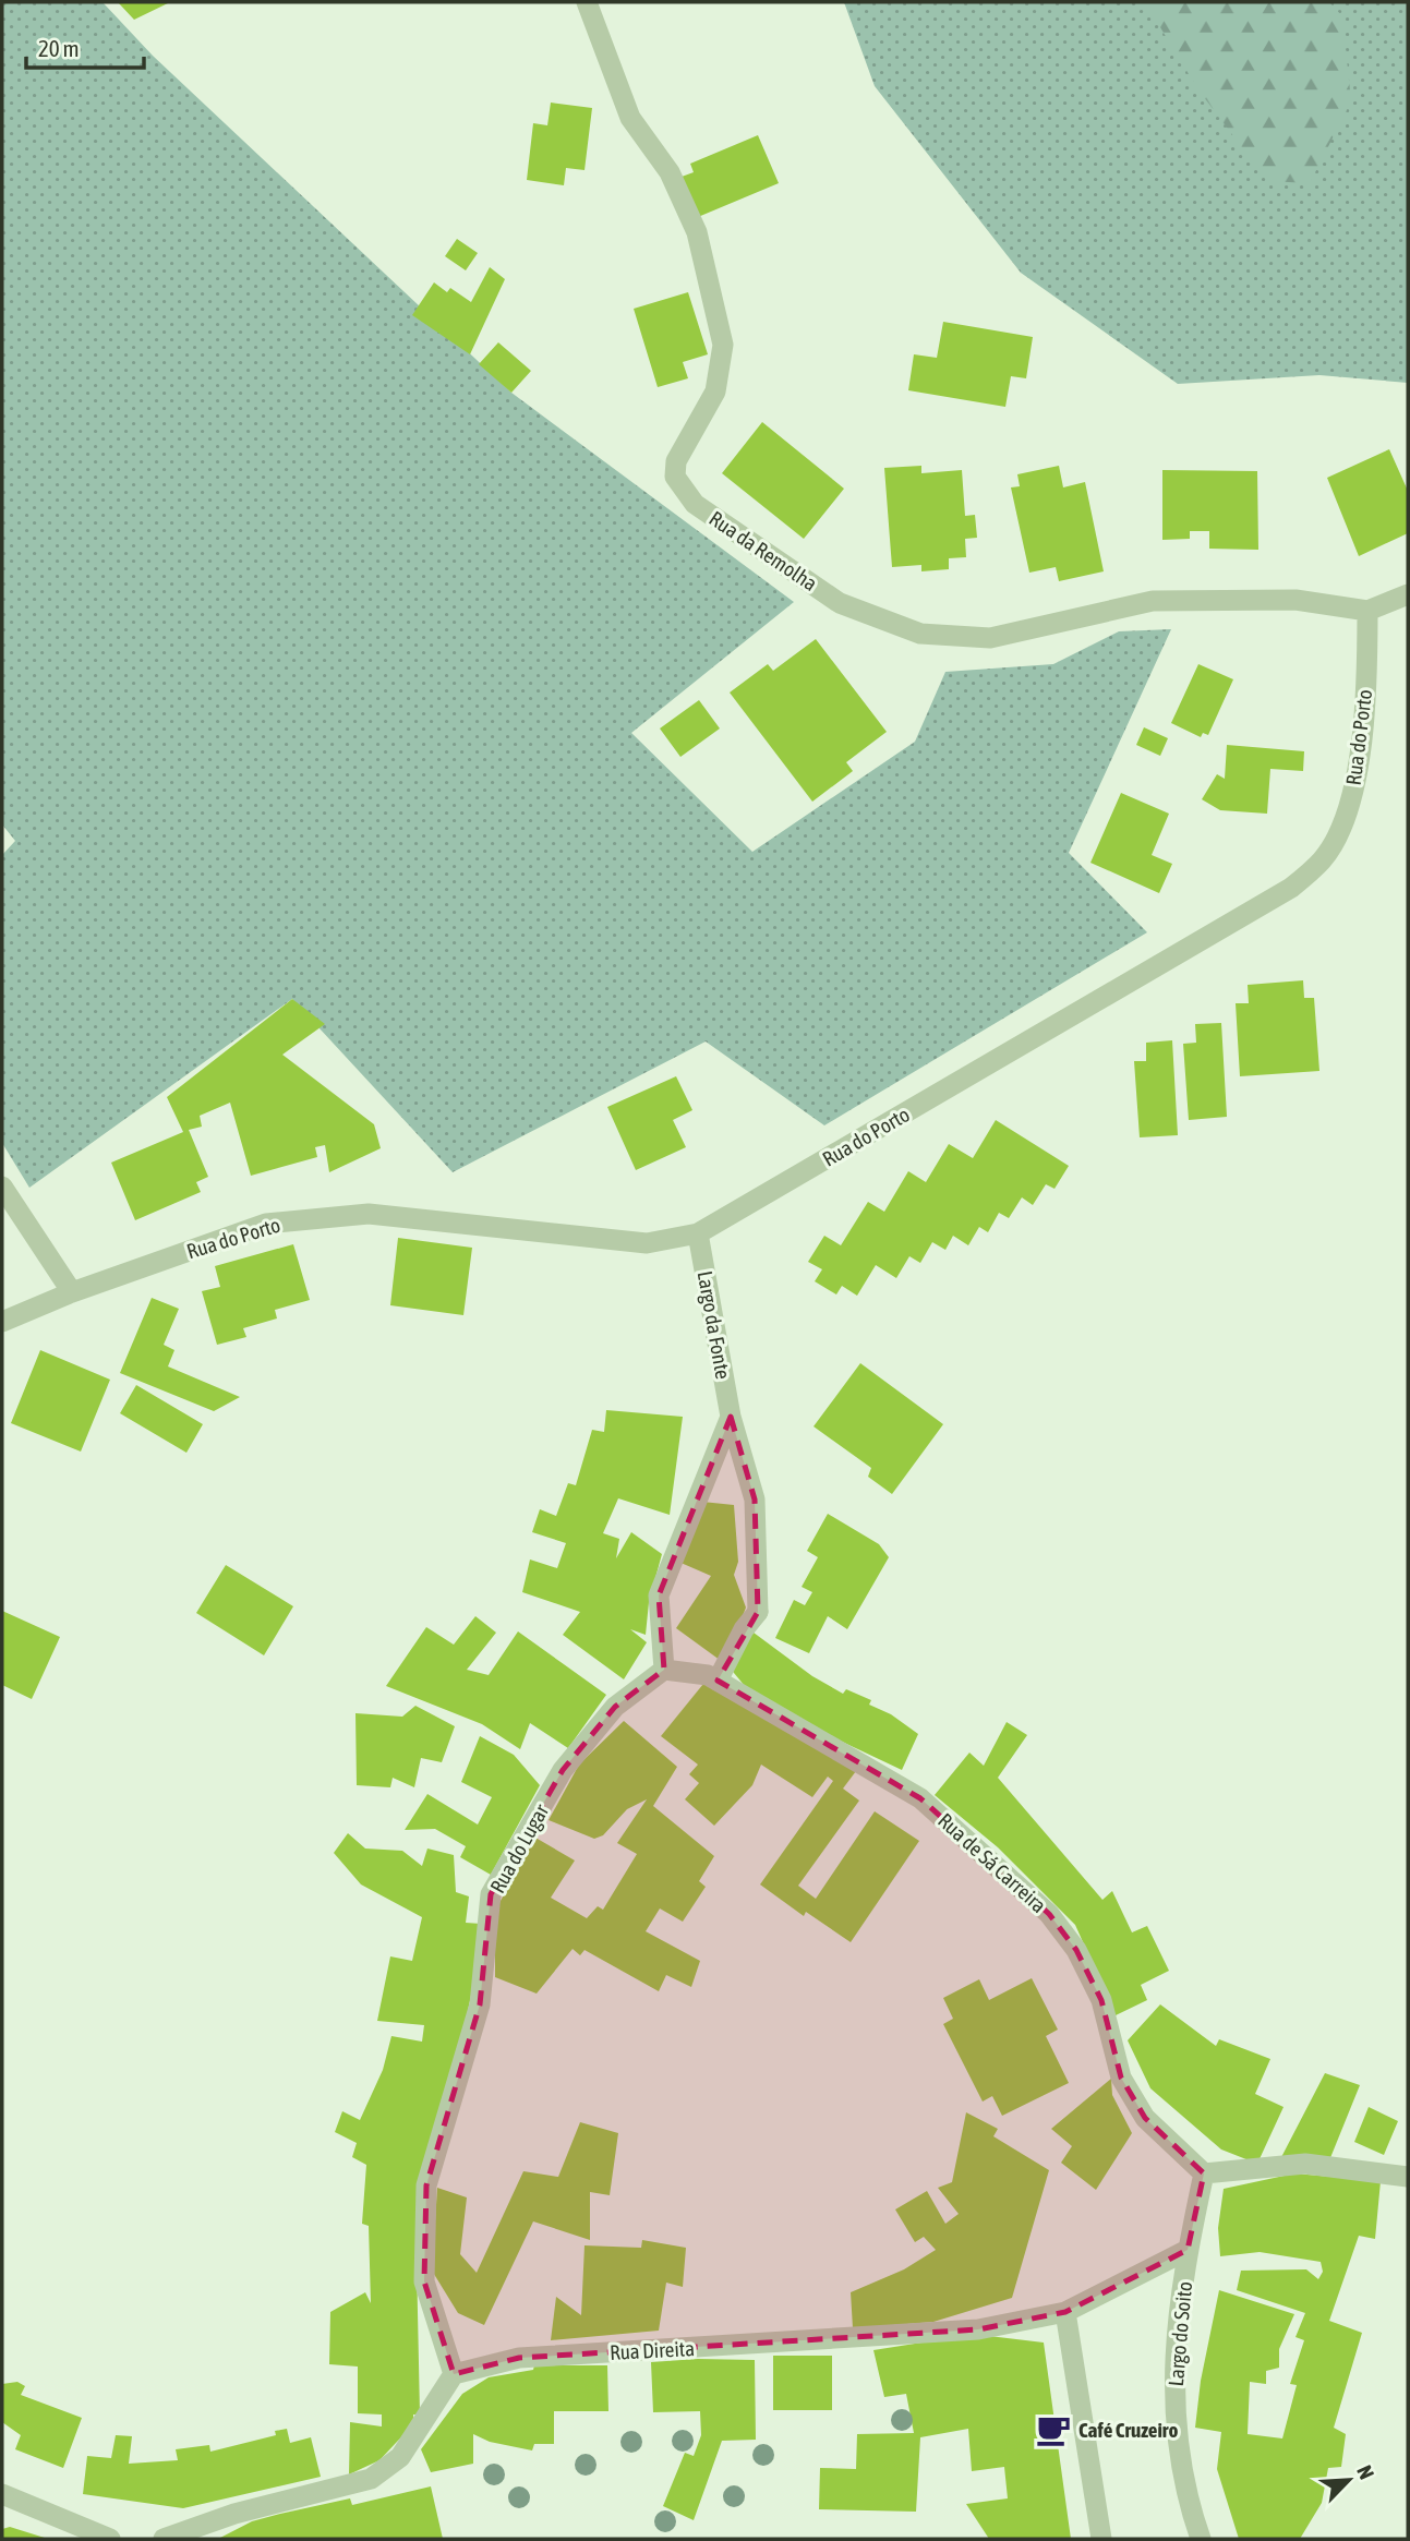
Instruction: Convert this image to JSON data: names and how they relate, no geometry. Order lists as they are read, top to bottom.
{
  "streets": {
    "street": [
      "Rua da Remolha",
      "Rua do Porto",
      "Largo da Fonte",
      "Rua do Lugar",
      "Rua de Sá Carreira",
      "Largo do Soito",
      "Rua Direita"
    ]
  },
  "crossings": [
    ["Rua da Remolha", "Rua do Porto"],
    ["Rua do Porto", "Largo da Fonte"],
    ["Largo da Fonte", "Rua de Sá Carreira"],
    ["Rua do Lugar", "Rua de Sá Carreira"],
    ["Rua do Lugar", "Rua Direita"],
    ["Rua de Sá Carreira", "Largo do Soito"],
    ["Largo do Soito", "Rua Direita"]
  ],
  "places": {
    "cafe": ["Café Cruzeiro"]
  },
  "scale_bar": "20 m",
  "north": "top right"
}
